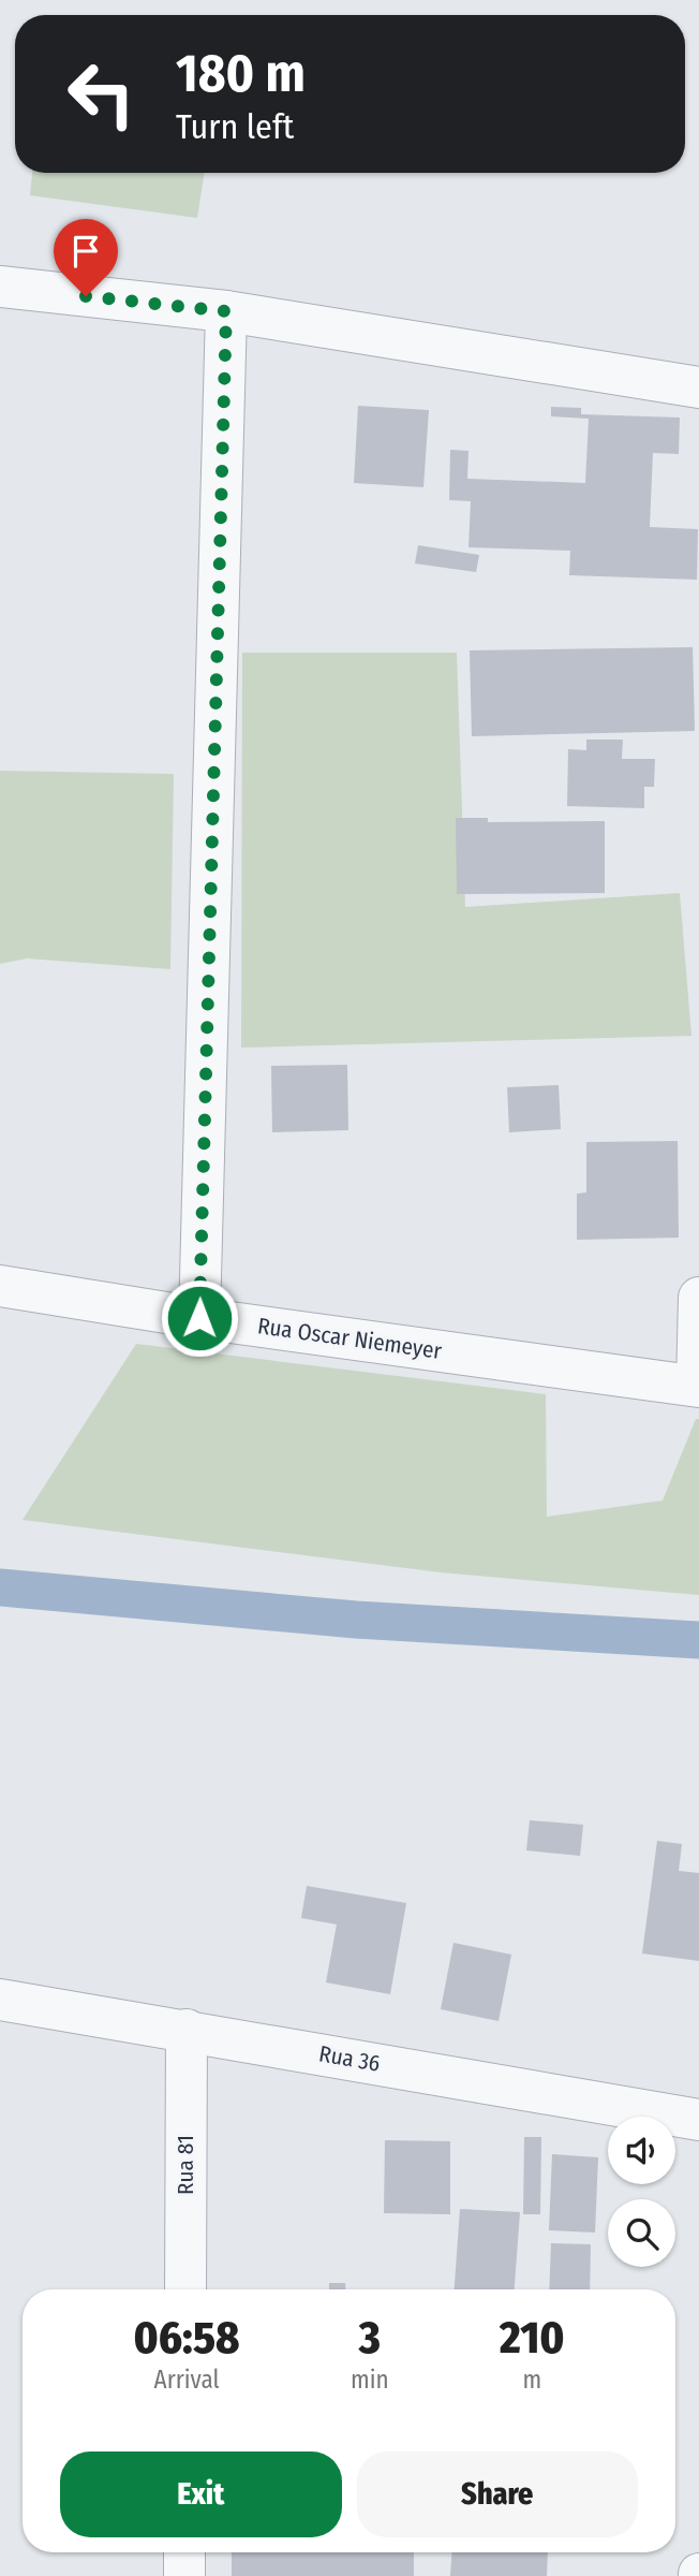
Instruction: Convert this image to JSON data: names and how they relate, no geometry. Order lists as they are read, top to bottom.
{
  "streets": {
    "street": ["Rua Oscar Niemeyer", "Rua 36", "Rua 81"]
  },
  "crossings": [
    ["Rua 36", "Rua 81"]
  ],
  "page": {
    "turn": ["180 m", "Turn left"],
    "eta": [
      "06:58",
      "Arrival",
      "3",
      "min",
      "210",
      "m"
    ],
    "buttons": ["Exit", "Share"]
  }
}
